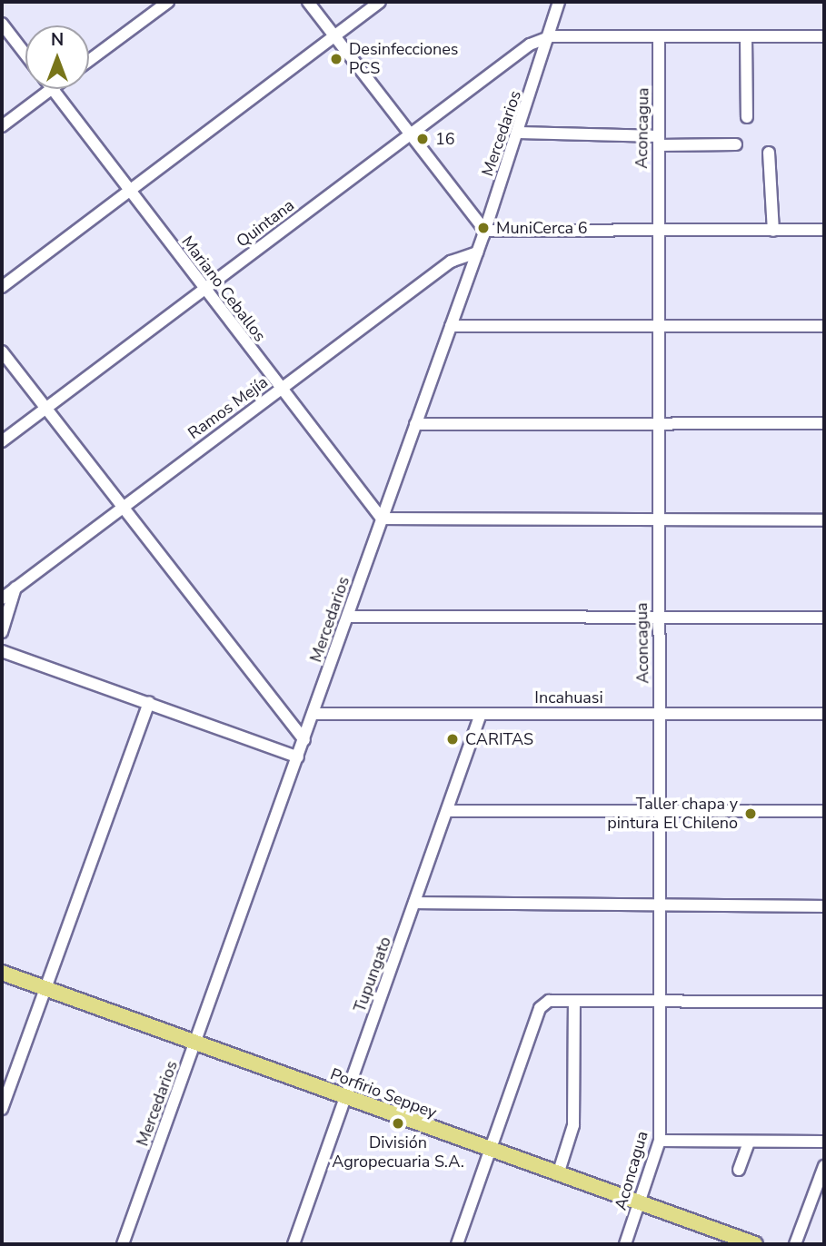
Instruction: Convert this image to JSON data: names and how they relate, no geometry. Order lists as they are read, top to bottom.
{
  "streets": {
    "main road": ["Porfirio Seppey"],
    "street": [
      "Aconcagua",
      "Mercedarios",
      "Quintana",
      "Mariano Ceballos",
      "Ramos Mejía",
      "Incahuasi",
      "Tupungato"
    ]
  },
  "crossings": [
    ["Aconcagua", "Incahuasi"],
    ["Aconcagua", "Porfirio Seppey"],
    ["Mercedarios", "Quintana"],
    ["Mercedarios", "Mariano Ceballos"],
    ["Mercedarios", "Ramos Mejía"],
    ["Mercedarios", "Incahuasi"],
    ["Mercedarios", "Porfirio Seppey"],
    ["Quintana", "Mariano Ceballos"],
    ["Mariano Ceballos", "Ramos Mejía"],
    ["Incahuasi", "Tupungato"],
    ["Tupungato", "Porfirio Seppey"]
  ],
  "places": [
    "Desinfecciones PCS",
    "16",
    "MuniCerca 6",
    "CARITAS",
    "Taller chapa y pintura El Chileno",
    "División Agropecuaria S.A."
  ],
  "north": "top"
}
